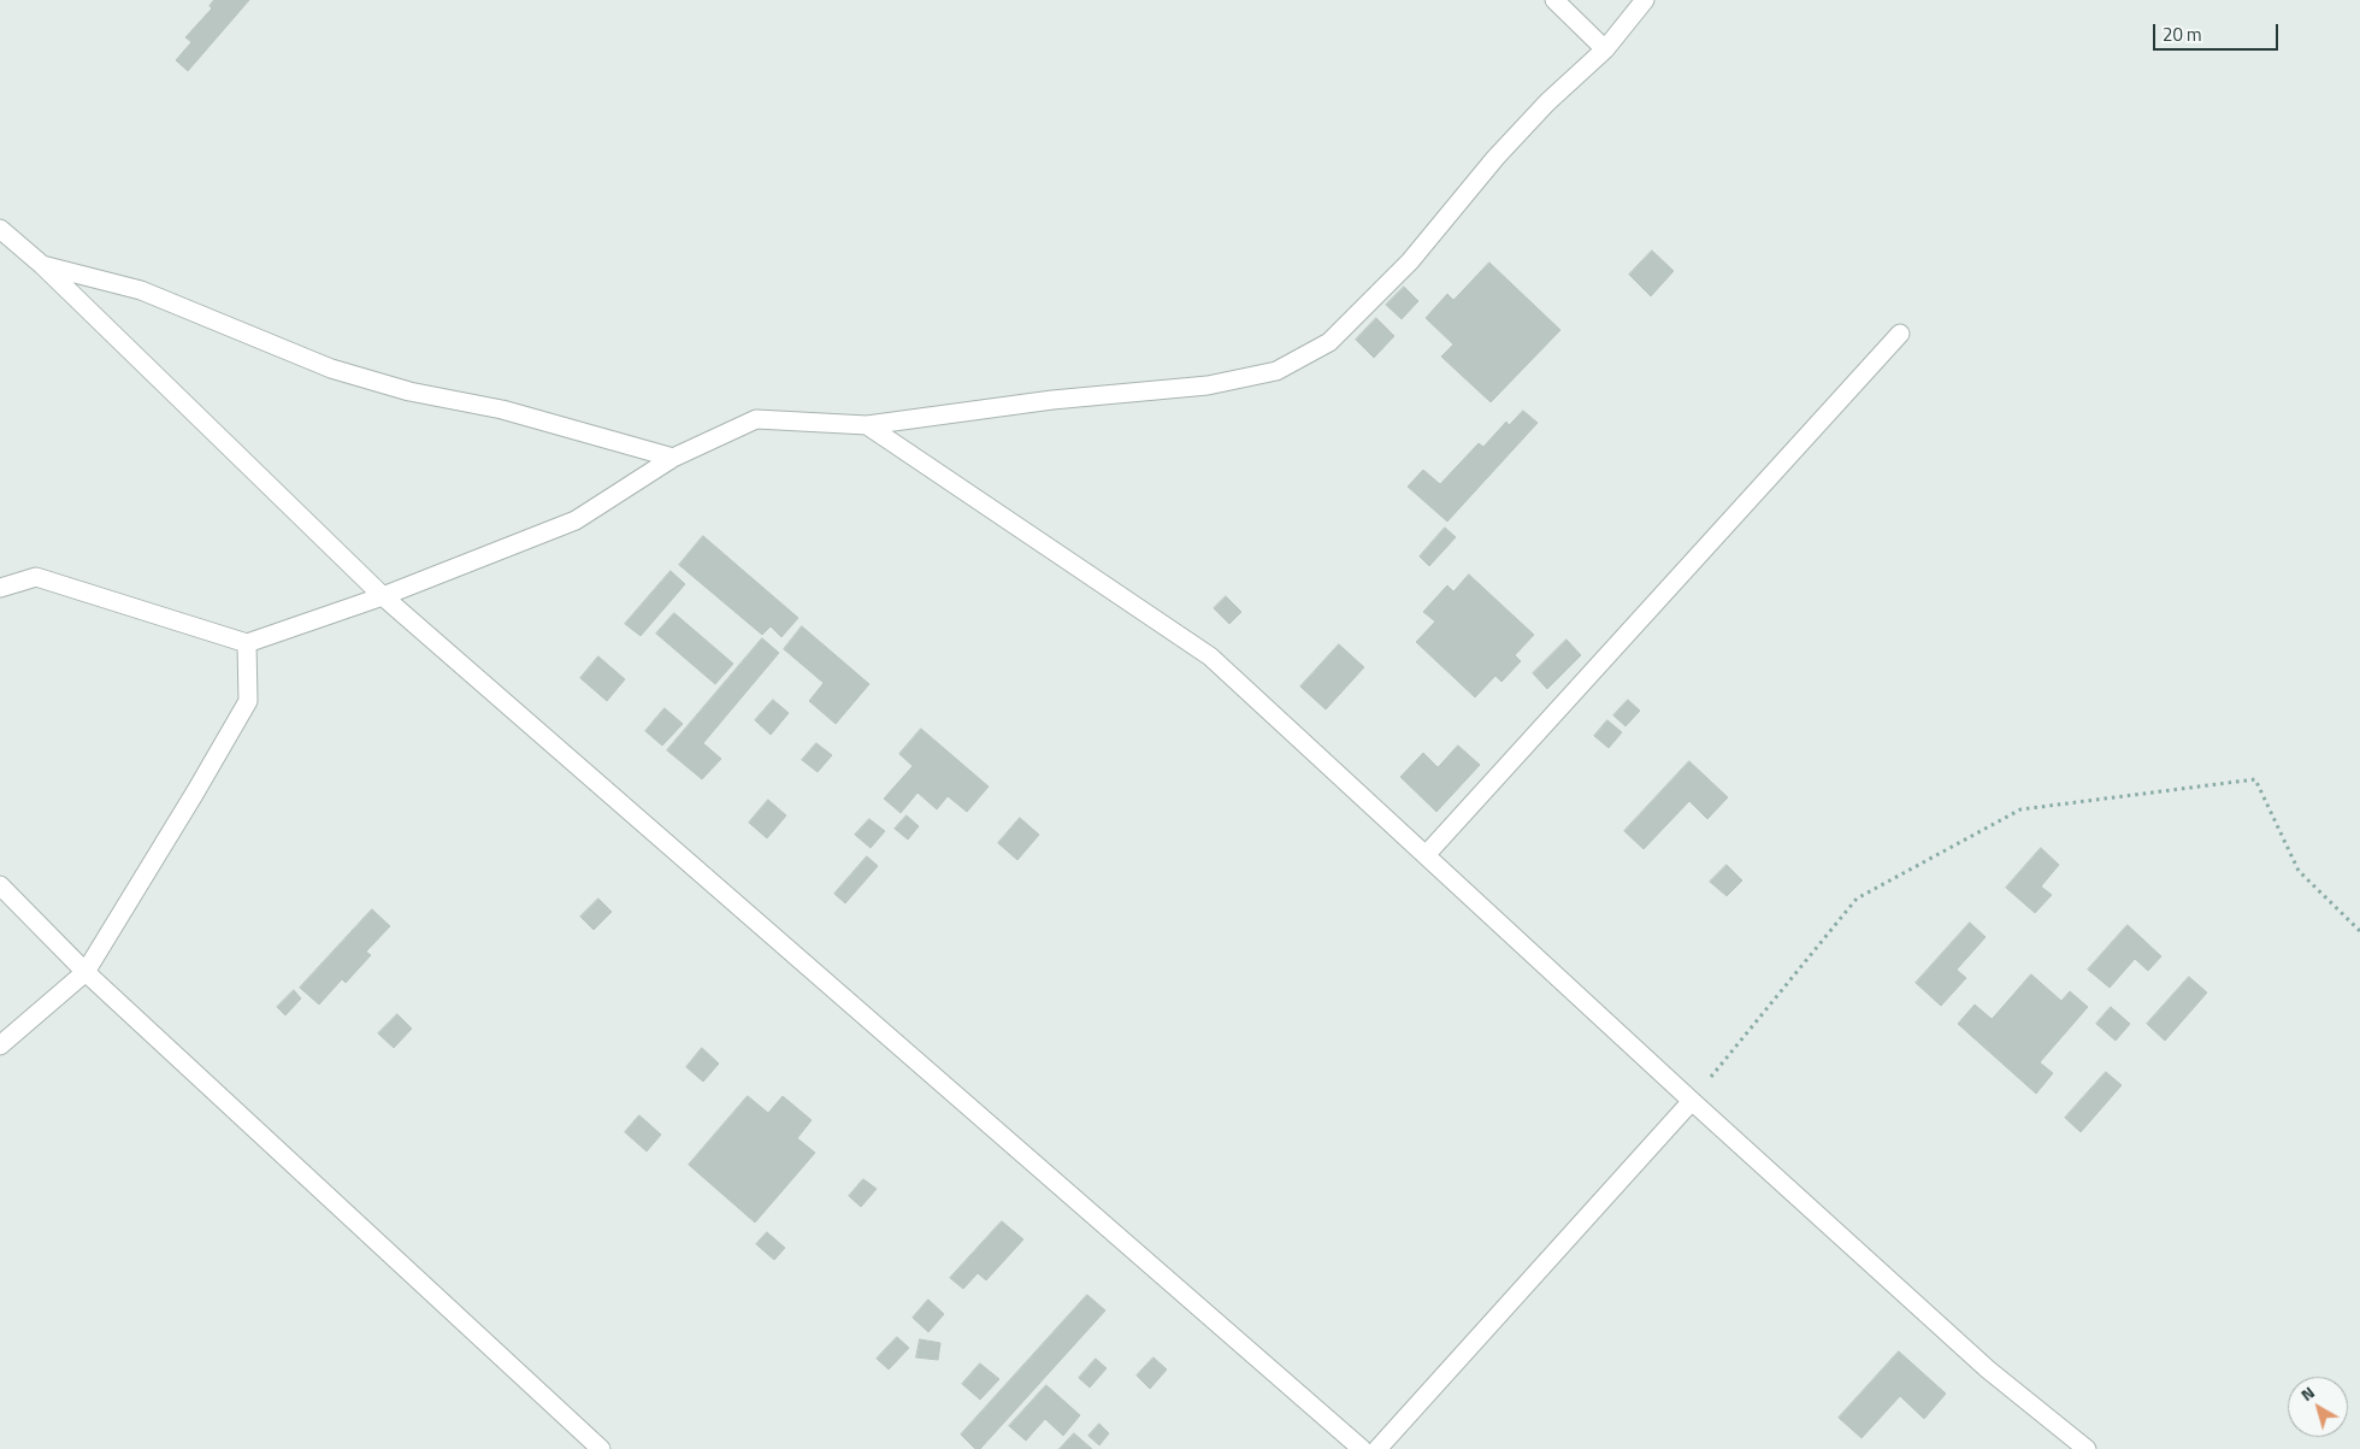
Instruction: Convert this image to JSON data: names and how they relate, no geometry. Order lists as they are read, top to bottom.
{
  "scale_bar": "20 m",
  "north": "top left"
}
